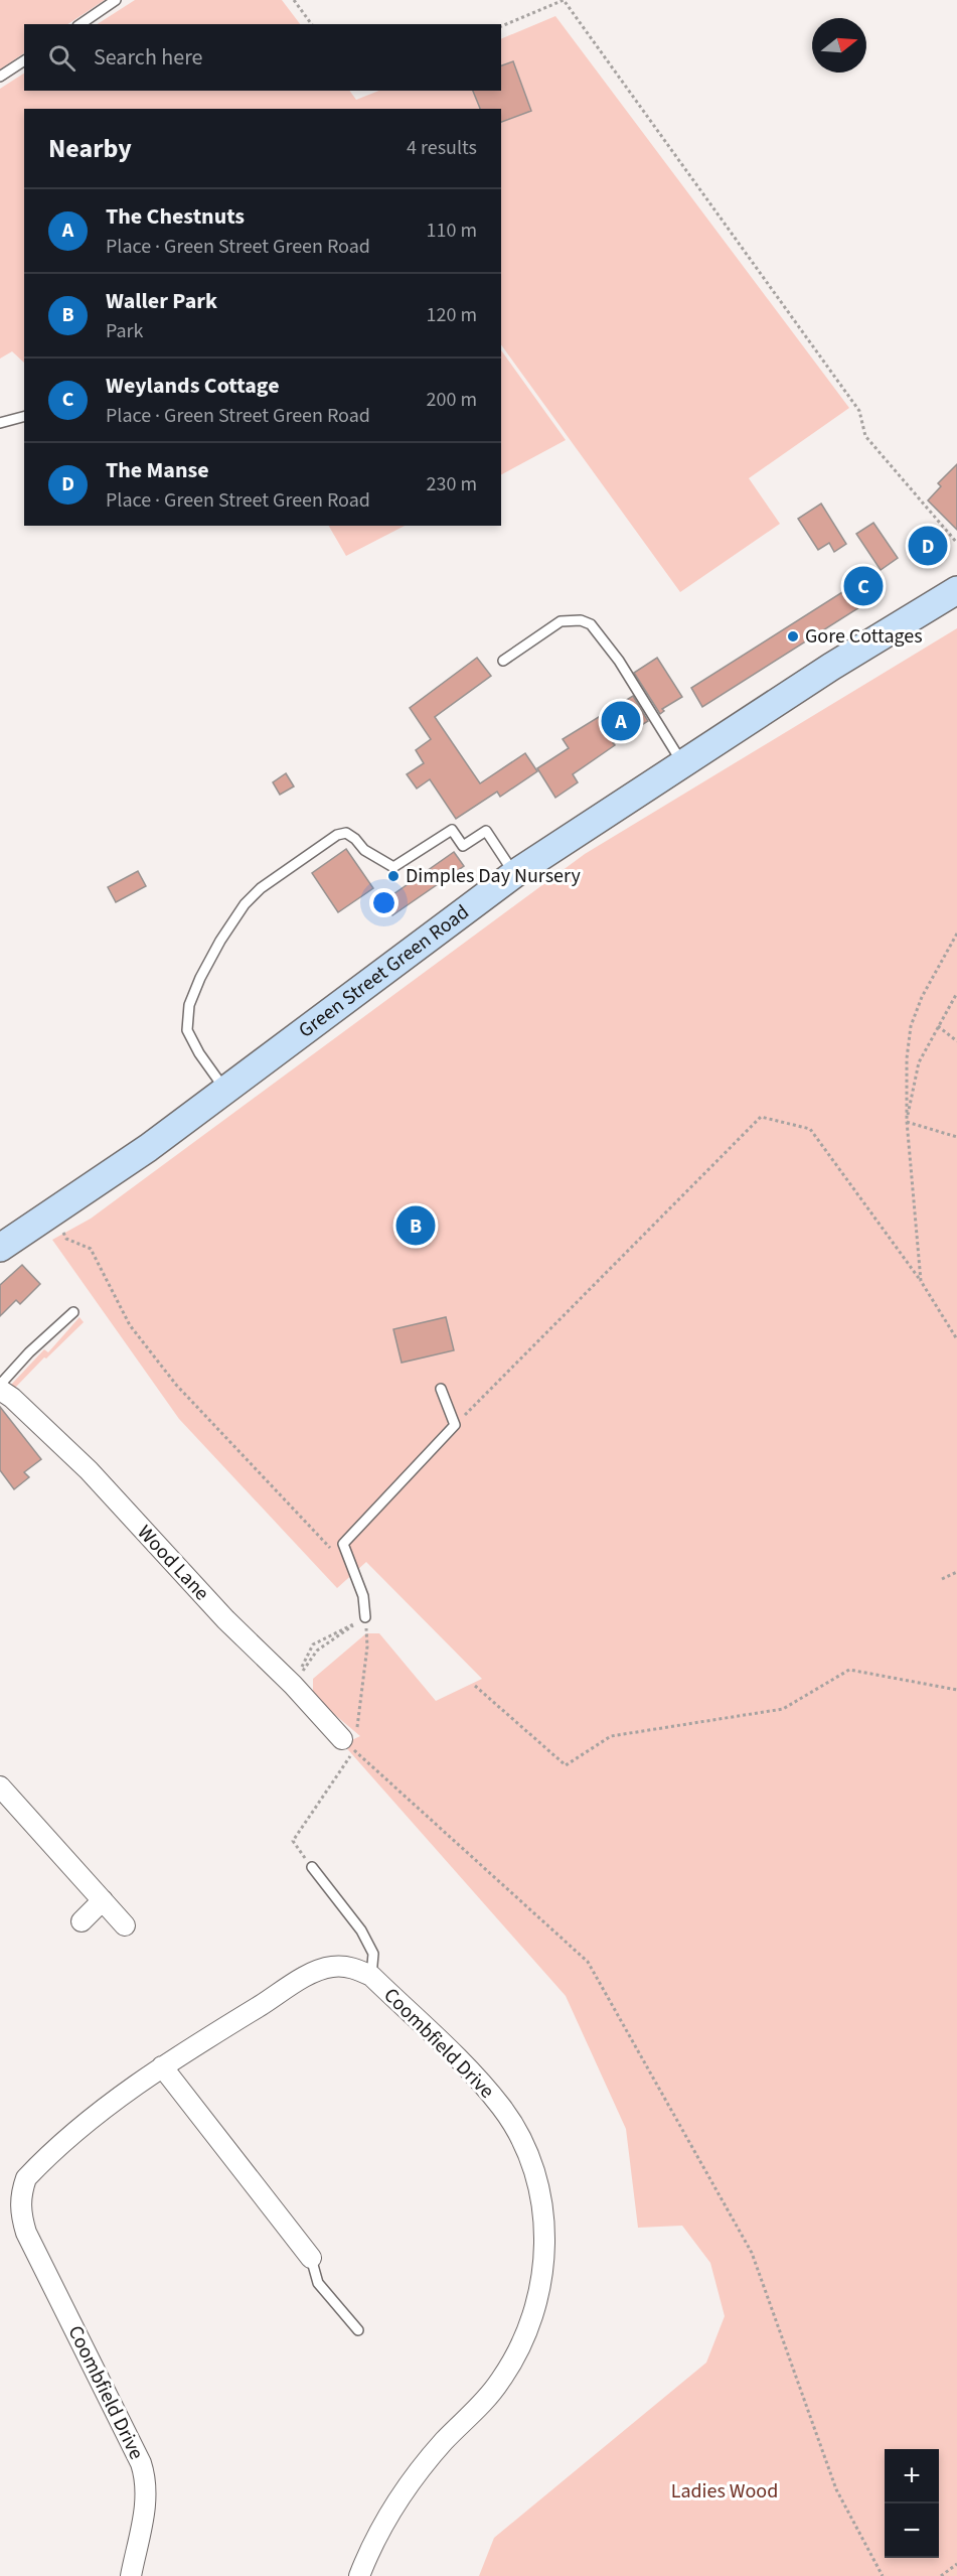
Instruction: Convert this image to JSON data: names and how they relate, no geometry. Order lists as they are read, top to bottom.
{
  "streets": {
    "main road": ["Green Street Green Road"],
    "street": ["Wood Lane", "Coombfield Drive"]
  },
  "parks": ["Ladies Wood"],
  "places": ["Gore Cottages", "Dimples Day Nursery"],
  "north": "right",
  "page": {
    "search": "Search here",
    "heading": ["Nearby", "4 results"],
    "list": [
      {
        "mark": "A",
        "name": "The Chestnuts",
        "note": "Place · Green Street Green Road",
        "value": "110 m"
      },
      {
        "mark": "B",
        "name": "Waller Park",
        "note": "Park",
        "value": "120 m"
      },
      {
        "mark": "C",
        "name": "Weylands Cottage",
        "note": "Place · Green Street Green Road",
        "value": "200 m"
      },
      {
        "mark": "D",
        "name": "The Manse",
        "note": "Place · Green Street Green Road",
        "value": "230 m"
      }
    ],
    "pins": [
      "D",
      "C",
      "A",
      "B"
    ],
    "map_buttons": ["+", "−"]
  }
}
